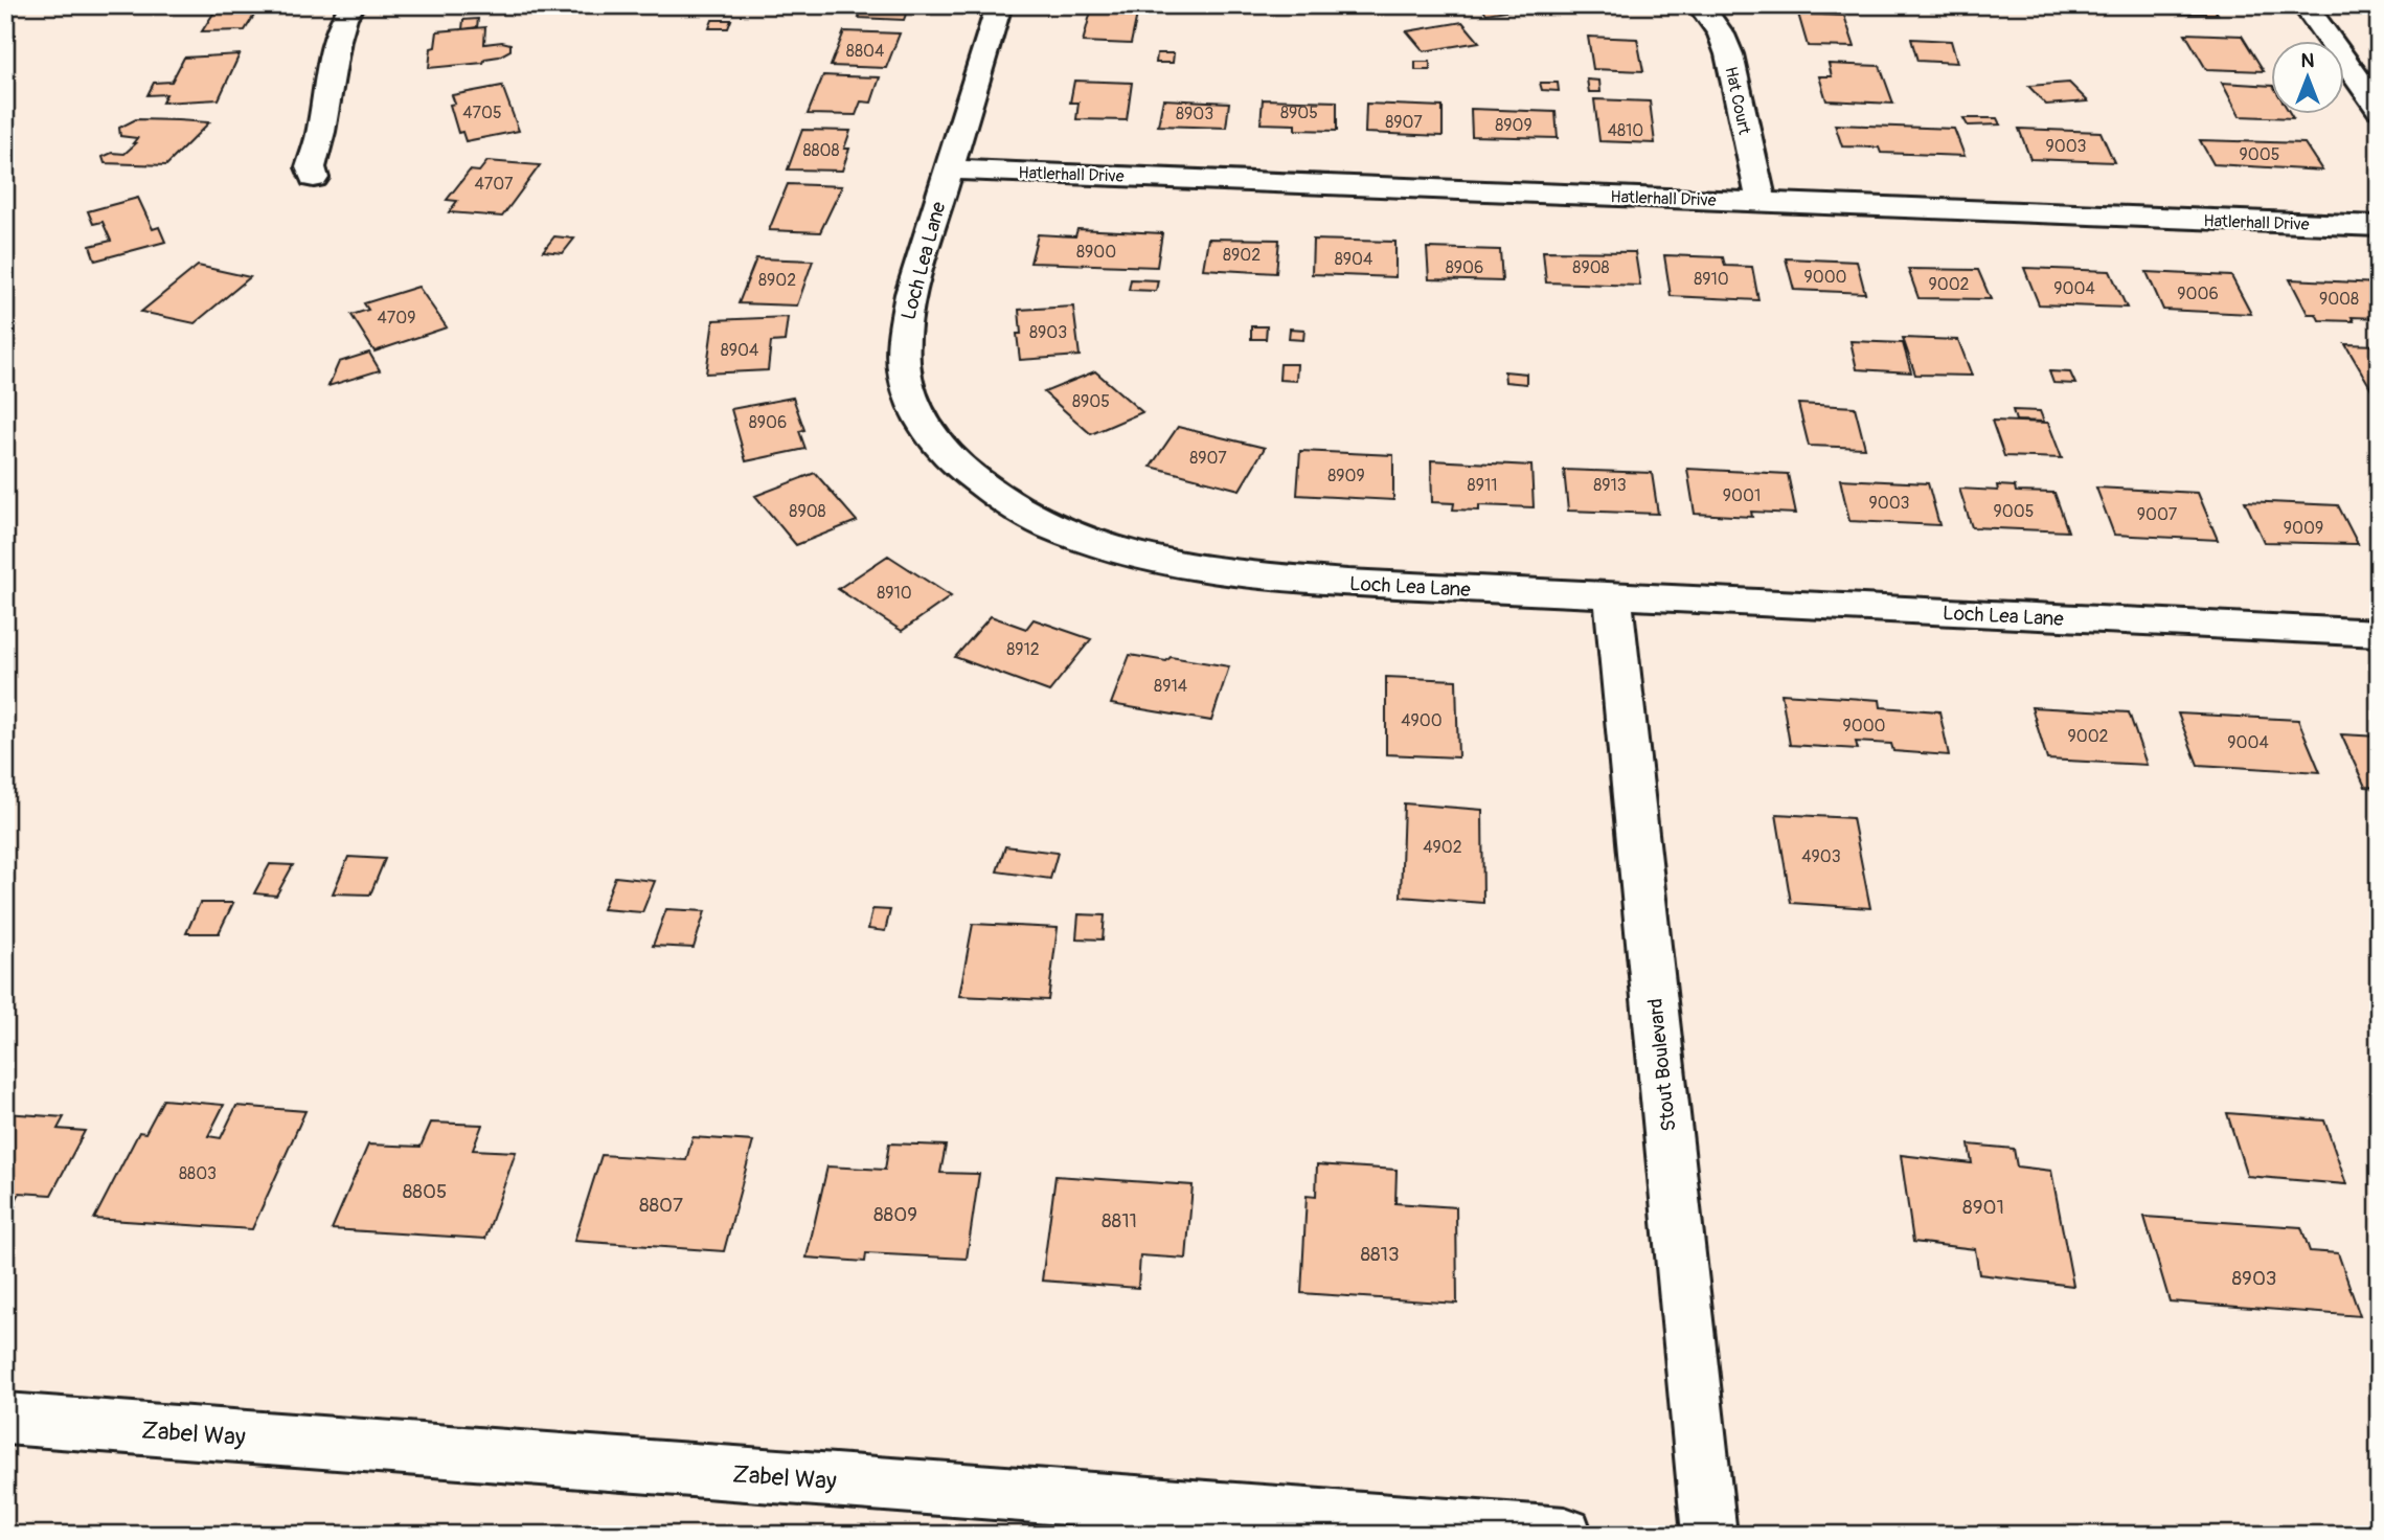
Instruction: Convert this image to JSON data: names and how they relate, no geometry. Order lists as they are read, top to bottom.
{
  "streets": {
    "street": [
      "Hat Court",
      "Hatlerhall Drive",
      "Loch Lea Lane",
      "Stout Boulevard",
      "Zabel Way"
    ]
  },
  "crossings": [
    ["Hat Court", "Hatlerhall Drive"],
    ["Hatlerhall Drive", "Loch Lea Lane"],
    ["Loch Lea Lane", "Stout Boulevard"]
  ],
  "house_numbers": [
    "8804",
    "4705",
    "8905",
    "8903",
    "8907",
    "8909",
    "4810",
    "9003",
    "8808",
    "9005",
    "4707",
    "8900",
    "8902",
    "8904",
    "8906",
    "8908",
    "9000",
    "8910",
    "8902",
    "9002",
    "9004",
    "9006",
    "9008",
    "4709",
    "8903",
    "8904",
    "8905",
    "8906",
    "8907",
    "8909",
    "8911",
    "8913",
    "9001",
    "9003",
    "8908",
    "9005",
    "9007",
    "9009",
    "8910",
    "8912",
    "8914",
    "4900",
    "9000",
    "9002",
    "9004",
    "4902",
    "4903",
    "8803",
    "8805",
    "8807",
    "8901",
    "8809",
    "8811",
    "8813",
    "8903"
  ],
  "north": "top"
}
